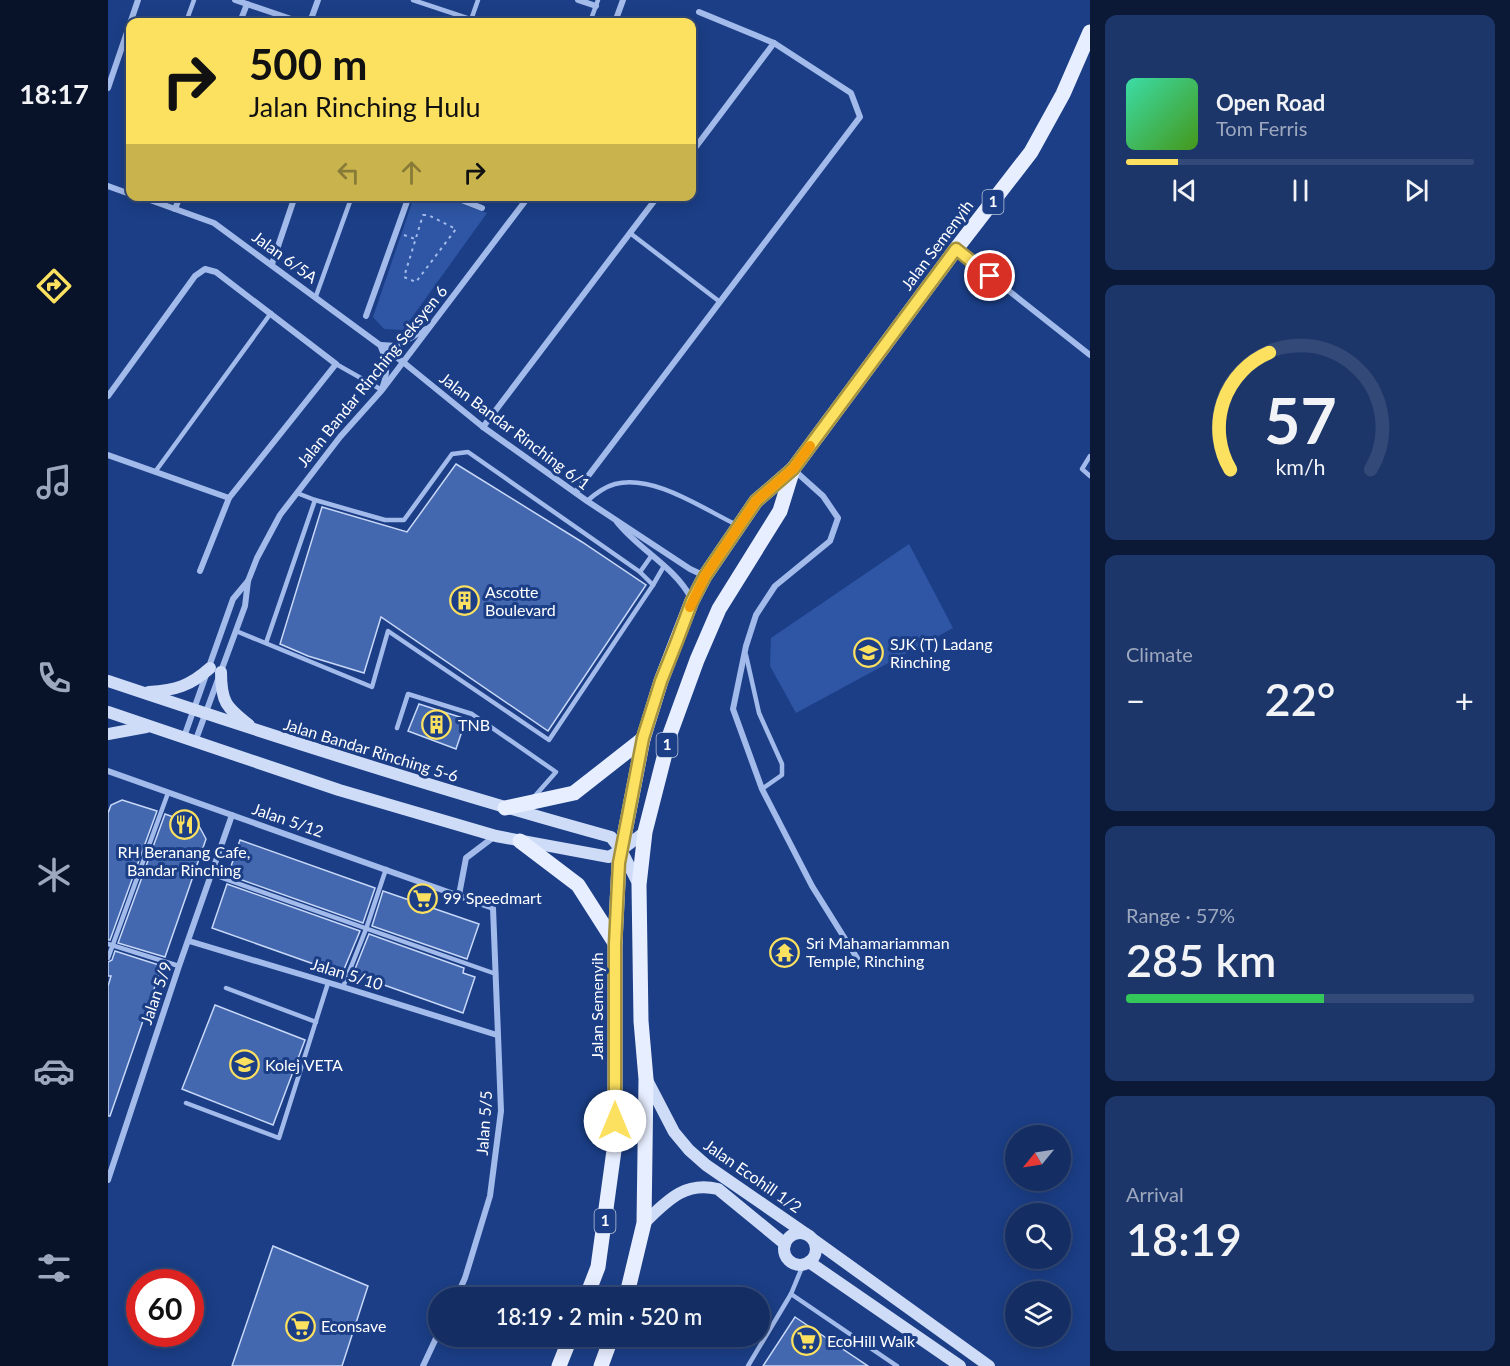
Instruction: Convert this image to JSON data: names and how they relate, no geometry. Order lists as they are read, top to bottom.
{
  "streets": {
    "main road": ["1", "Jalan Semenyih"],
    "street": [
      "Jalan 6/5A",
      "Jalan Bandar Rinching Seksyen 6",
      "Jalan Bandar Rinching 6/1",
      "Jalan Bandar Rinching 5-6",
      "Jalan 5/12",
      "Jalan 5/10",
      "Jalan 5/9",
      "Jalan 5/5",
      "Jalan Ecohill 1/2"
    ]
  },
  "crossings": [
    ["Jalan Semenyih", "Jalan Bandar Rinching 6/1"],
    ["Jalan Semenyih", "Jalan Bandar Rinching 5-6"],
    ["Jalan Semenyih", "Jalan Ecohill 1/2"],
    ["Jalan 6/5A", "Jalan Bandar Rinching Seksyen 6"],
    ["Jalan 6/5A", "Jalan Bandar Rinching 6/1"],
    ["Jalan Bandar Rinching Seksyen 6", "Jalan Bandar Rinching 6/1"],
    ["Jalan Bandar Rinching Seksyen 6", "Jalan Bandar Rinching 5-6"],
    ["Jalan 5/12", "Jalan 5/9"],
    ["Jalan 5/12", "Jalan 5/5"],
    ["Jalan 5/10", "Jalan 5/9"],
    ["Jalan 5/10", "Jalan 5/5"]
  ],
  "places": {
    "building": ["Ascotte Boulevard", "TNB"],
    "school or university": ["SJK (T) Ladang Rinching", "Kolej VETA"],
    "restaurant": ["RH Beranang Cafe, Bandar Rinching"],
    "supermarket": ["99 Speedmart", "Econsave", "EcoHill Walk"],
    "temple": ["Sri Mahamariamman Temple, Rinching"]
  },
  "north": "bottom left",
  "page": {
    "tabs": "18:17",
    "turn": ["500 m", "Jalan Rinching Hulu"],
    "song": ["Open Road", "Tom Ferris"],
    "tile": [
      "Climate",
      ["Range · 57%", "285 km"],
      ["Arrival", "18:19"]
    ],
    "heat": ["−", "22°", "+"],
    "limit": "60",
    "trip": "18:19 · 2 min · 520 m",
    "gauge": ["57", "km/h"]
  }
}
